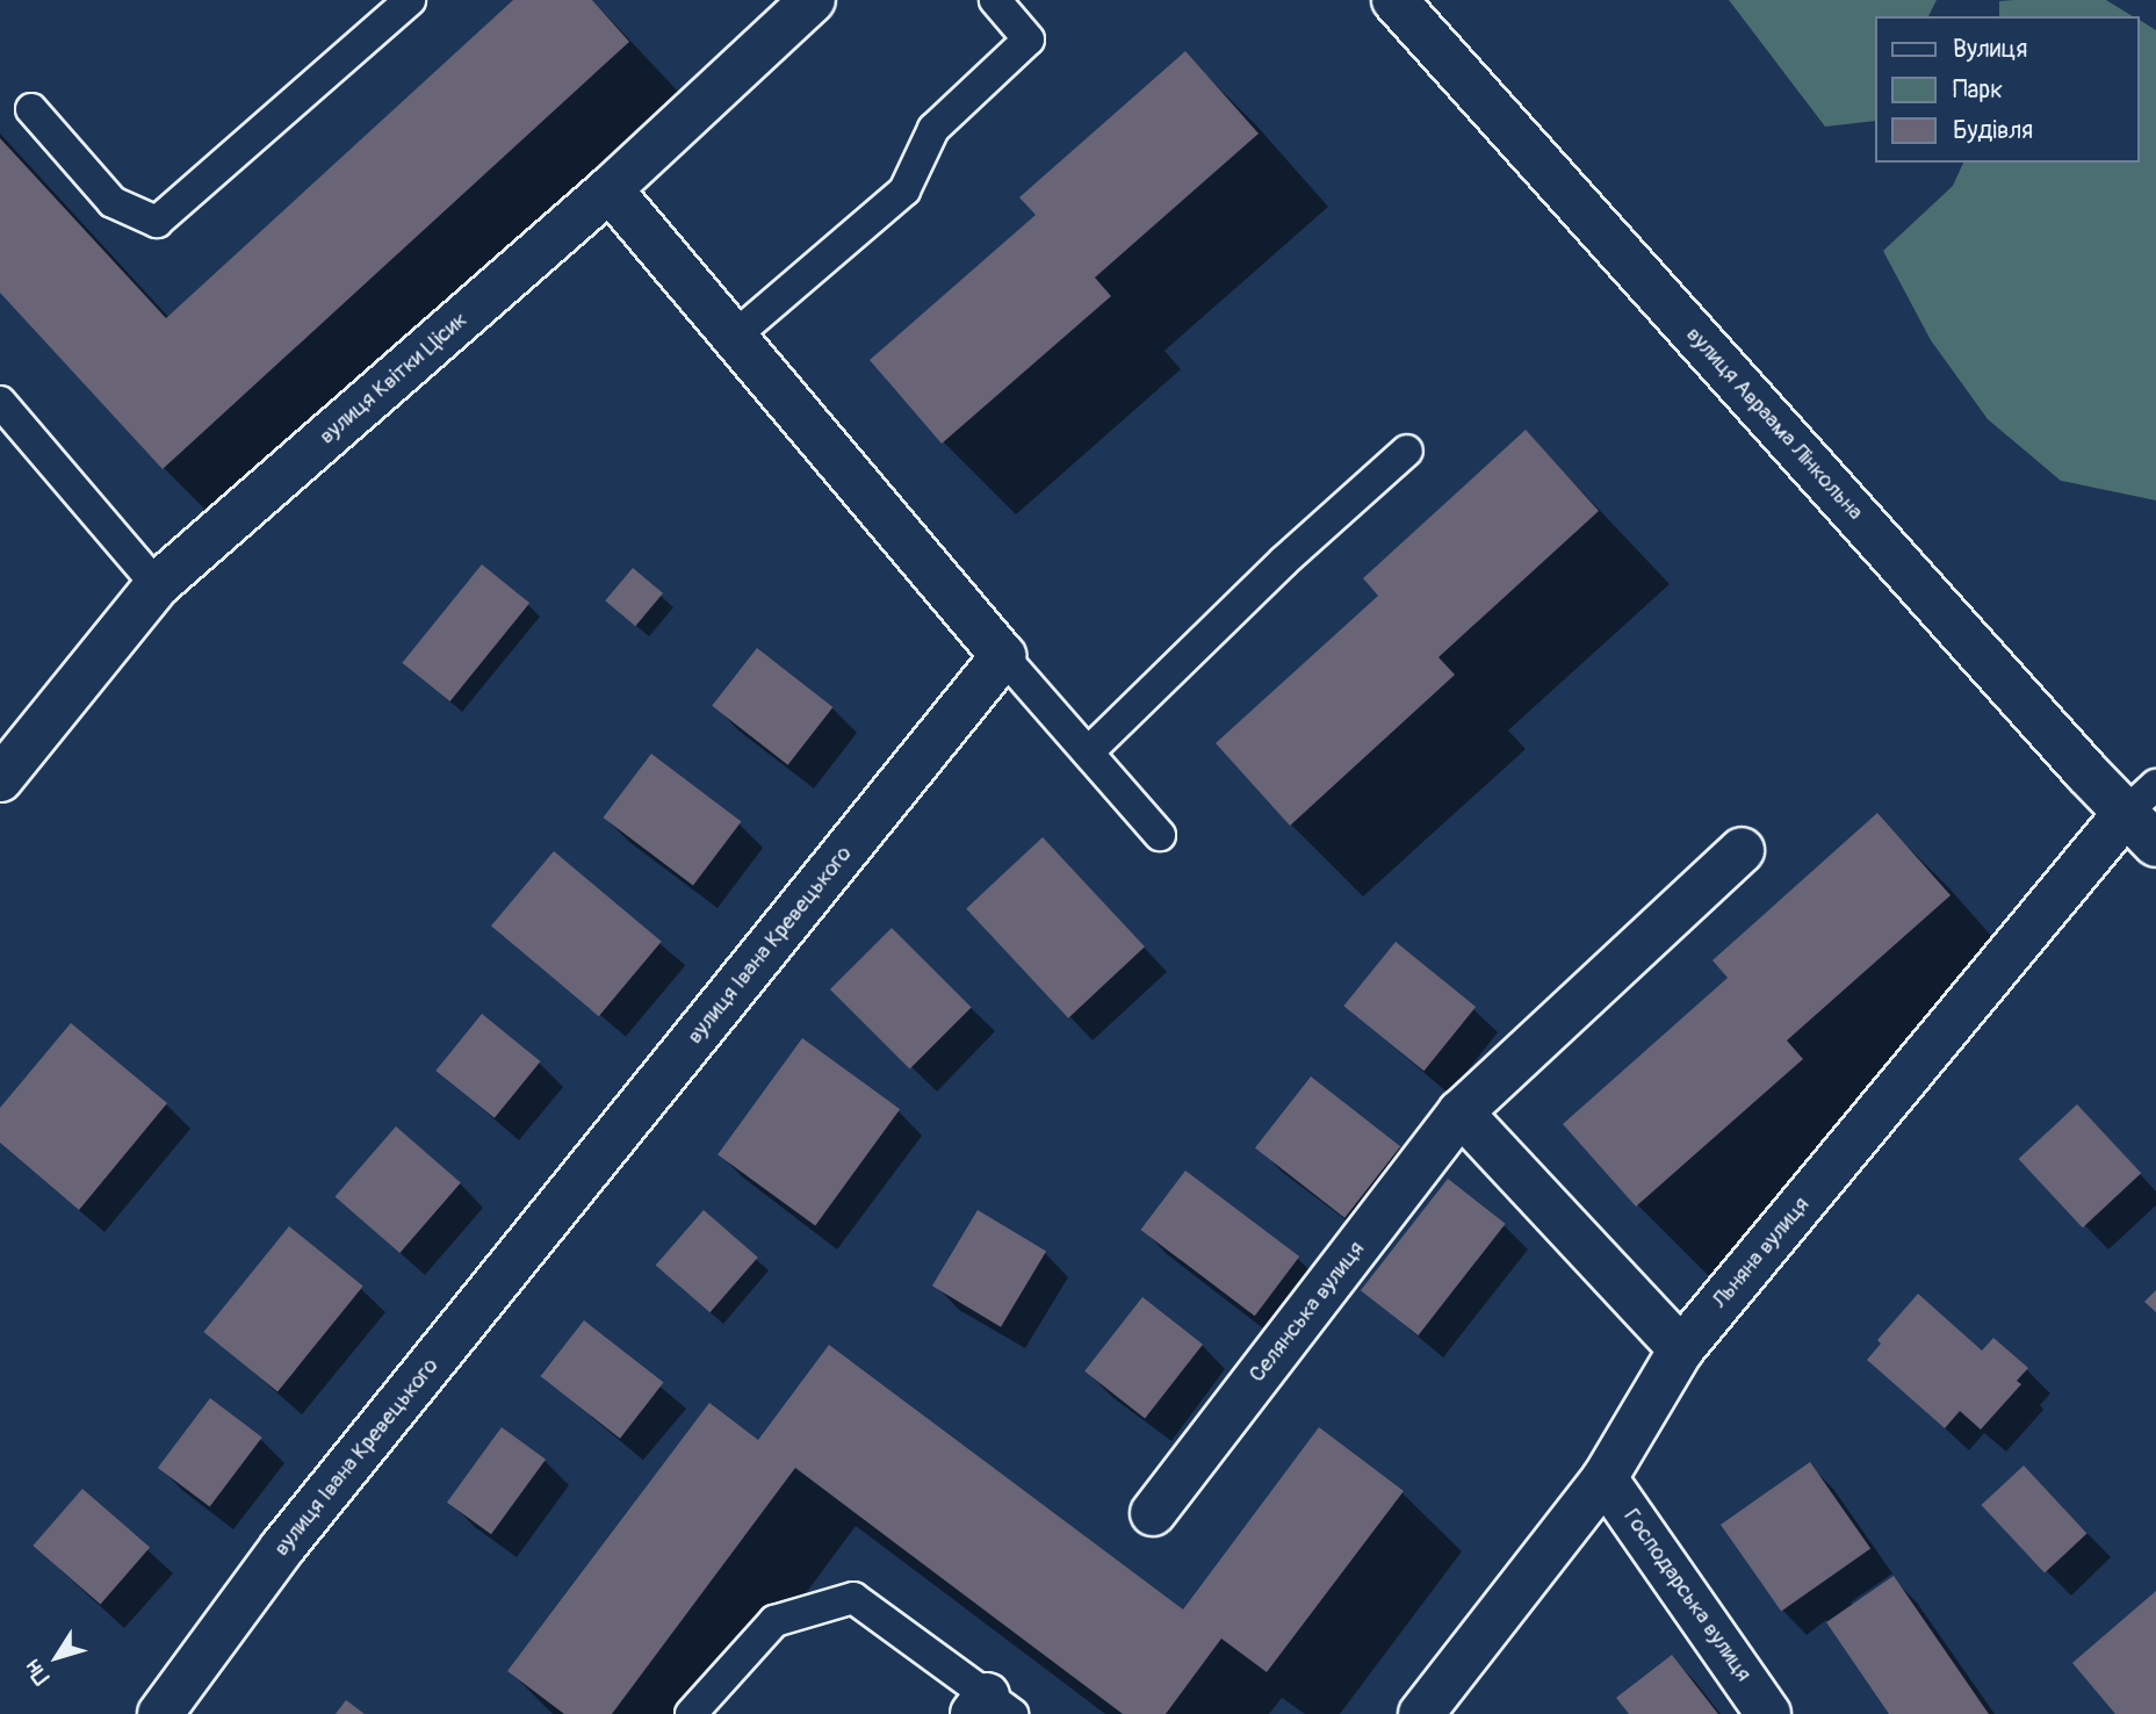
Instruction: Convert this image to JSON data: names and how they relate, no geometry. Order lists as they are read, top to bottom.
{
  "streets": {
    "street": [
      "вулиця Квітки Цісик",
      "вулиця Авраама Лінкольна",
      "вулиця Івана Кревецького",
      "Льняна вулиця",
      "Селянська вулиця",
      "Господарська вулиця"
    ]
  },
  "crossings": [
    ["вулиця Авраама Лінкольна", "Льняна вулиця"],
    ["Льняна вулиця", "Господарська вулиця"]
  ],
  "legend": ["Вулиця", "Парк", "Будівля"],
  "north": "bottom left"
}
